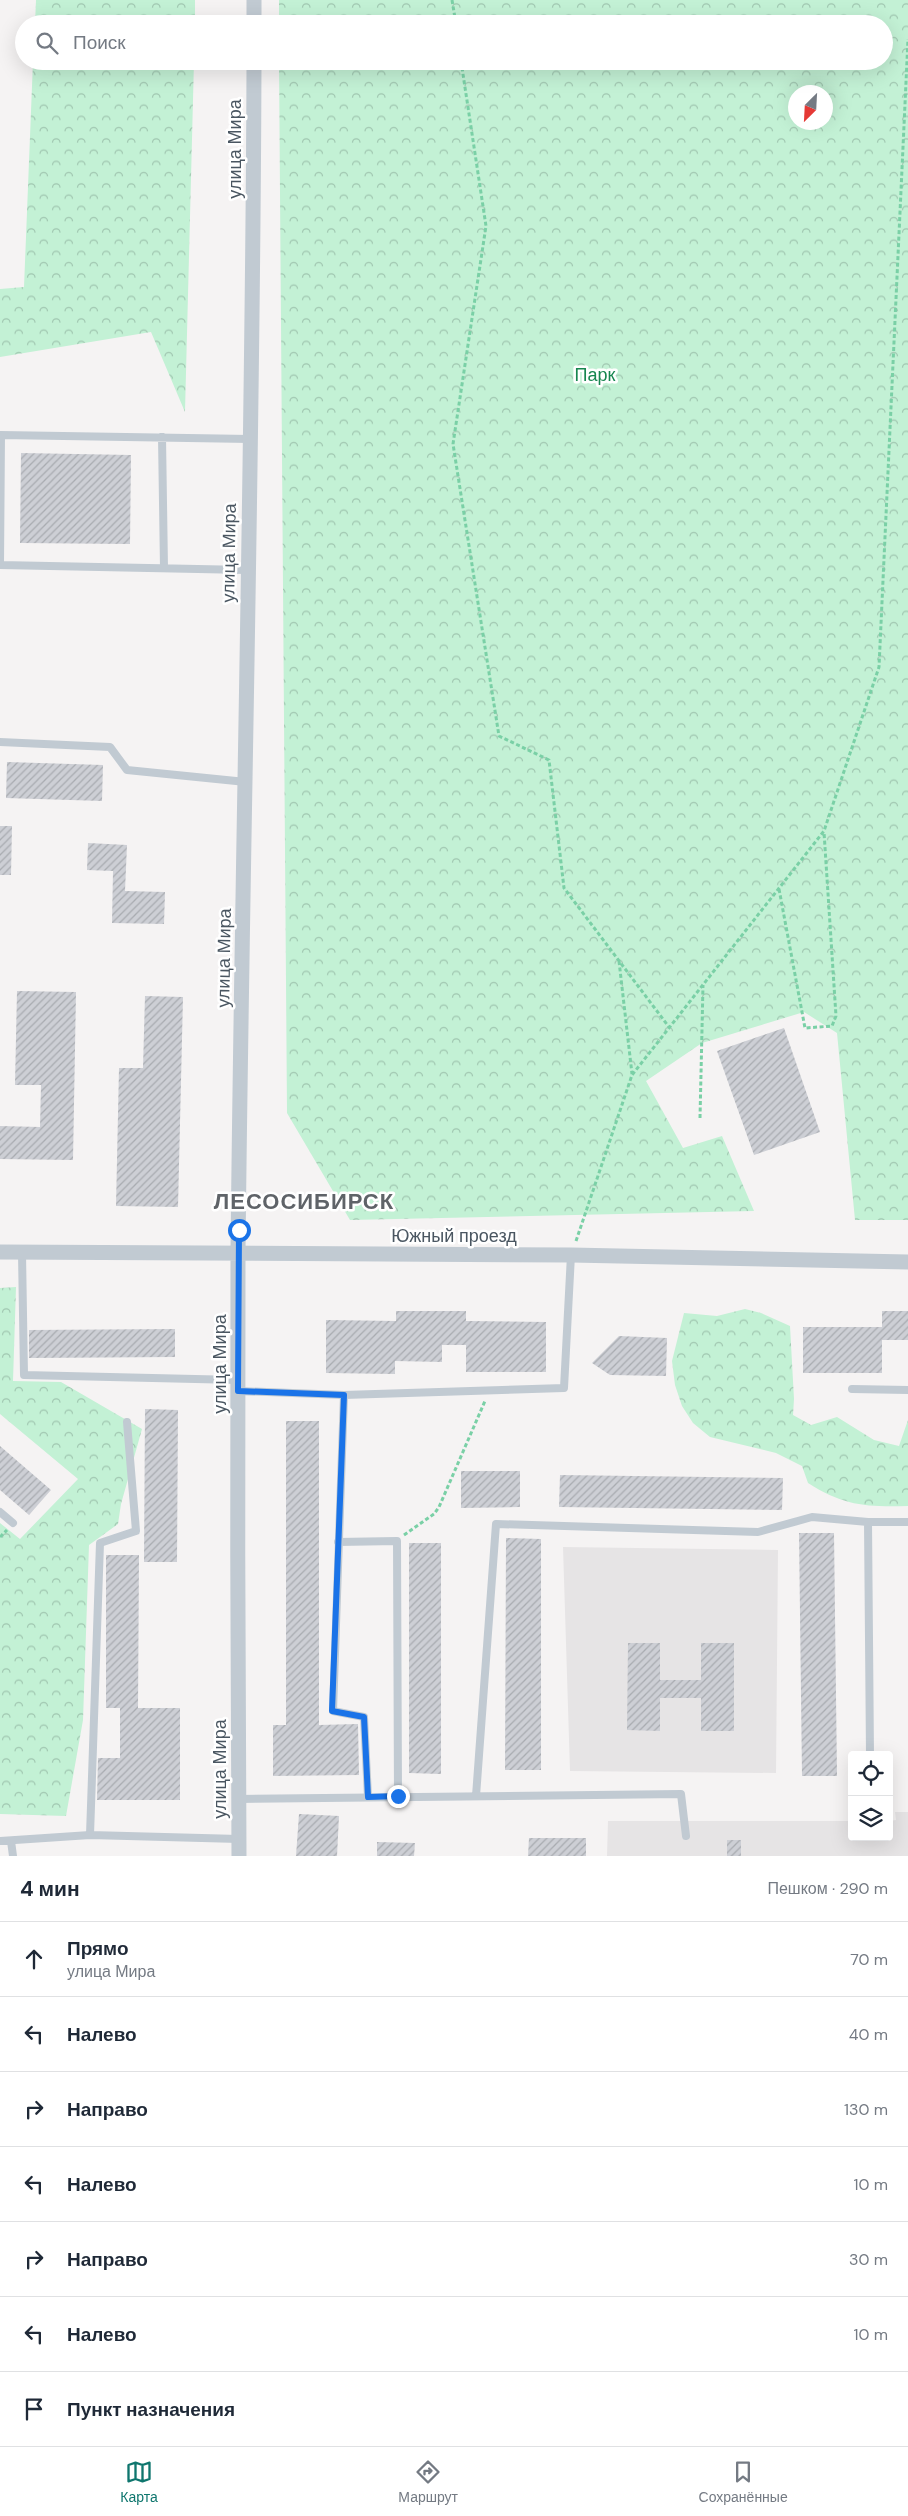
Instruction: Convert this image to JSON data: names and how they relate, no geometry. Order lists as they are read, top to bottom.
{
  "streets": {
    "street": ["улица Мира", "Южный проезд"]
  },
  "crossings": [
    ["улица Мира", "Южный проезд"]
  ],
  "districts": ["ЛЕСОСИБИРСК"],
  "parks": ["Парк"],
  "north": "bottom left",
  "page": {
    "search": "Поиск",
    "heading": ["4 мин", "Пешком · 290 m"],
    "list": [
      ["Прямо", "улица Мира", "70 m"],
      ["Налево", "40 m"],
      ["Направо", "130 m"],
      ["Налево", "10 m"],
      ["Направо", "30 m"],
      ["Налево", "10 m"],
      "Пункт назначения"
    ],
    "nav": ["Карта", "Маршрут", "Сохранённые"]
  }
}
